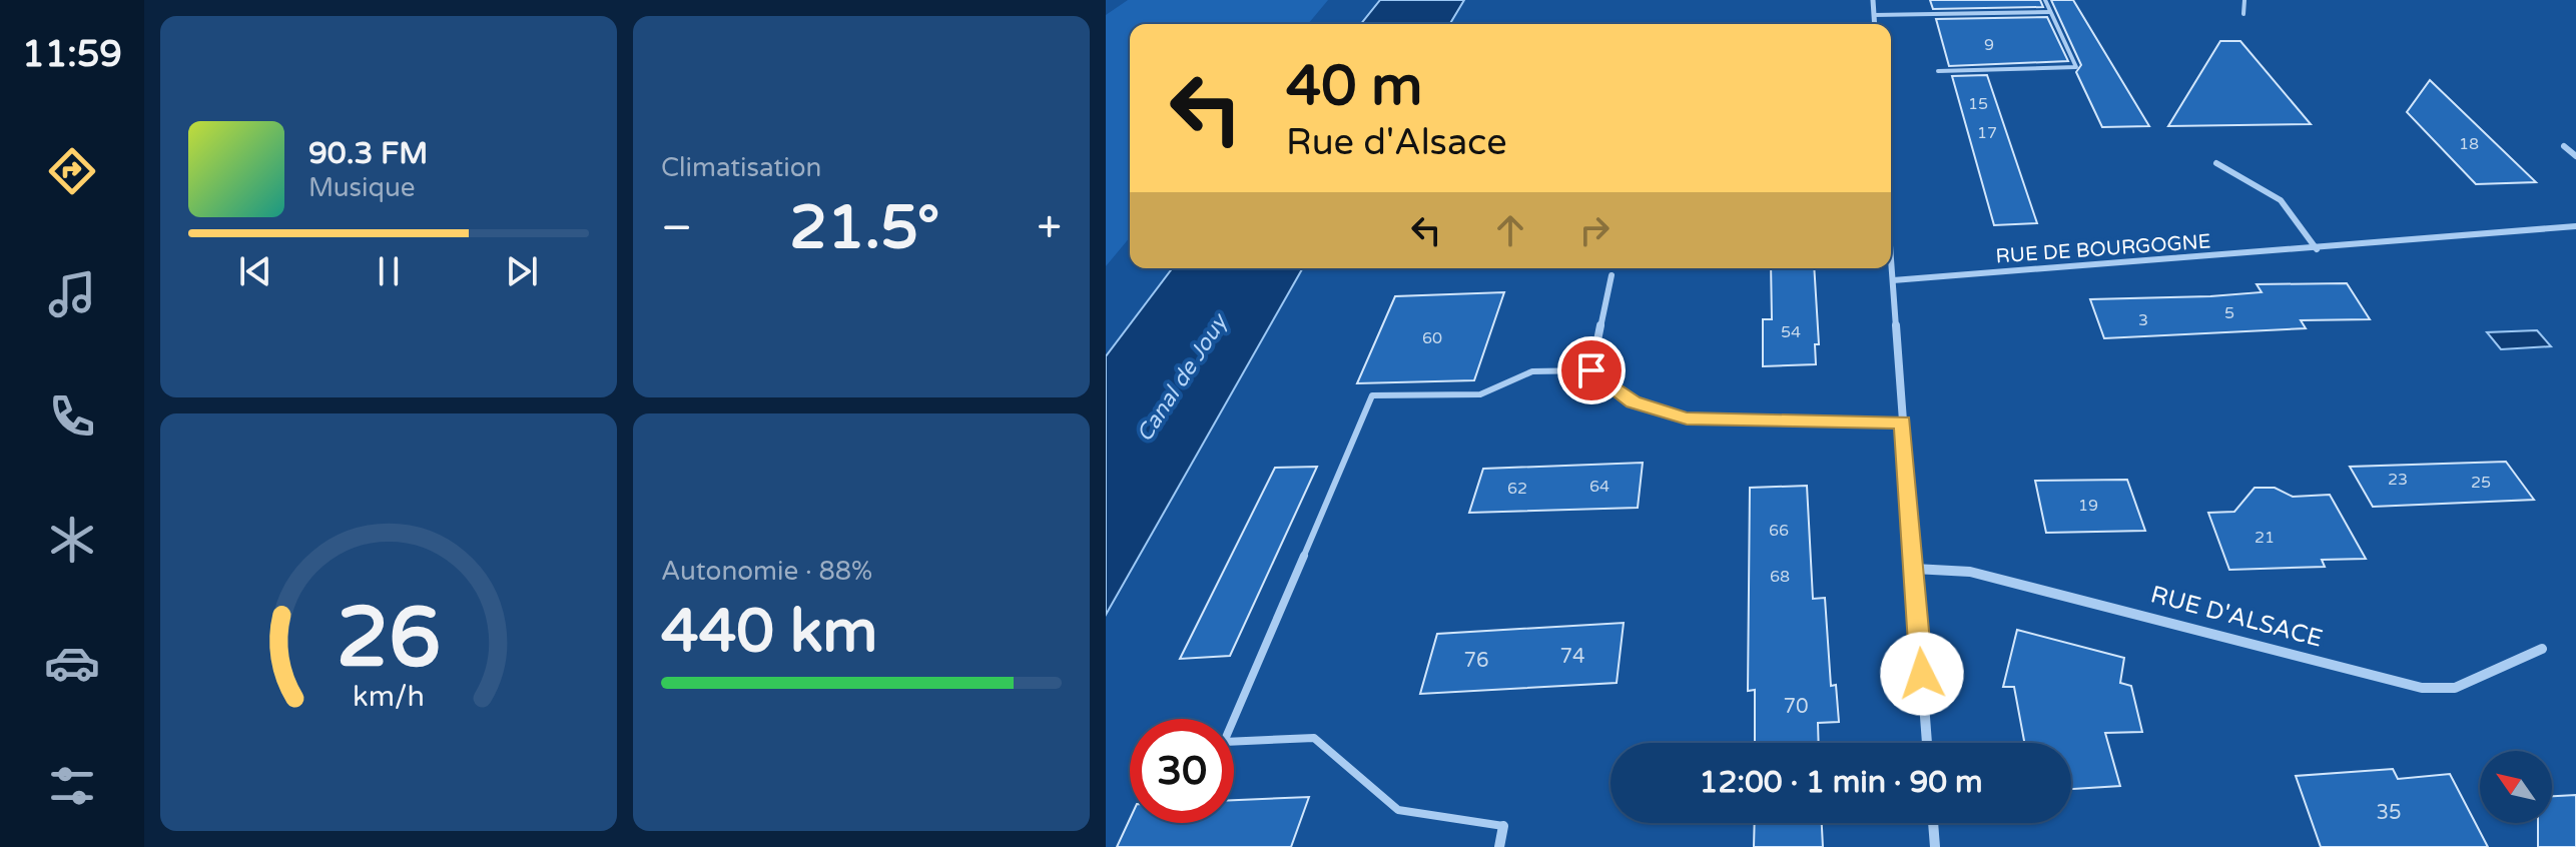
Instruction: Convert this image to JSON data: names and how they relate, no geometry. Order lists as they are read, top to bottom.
{
  "streets": {
    "street": ["RUE DE BOURGOGNE", "RUE D'ALSACE"]
  },
  "water": ["Canal de Jouy"],
  "house_numbers": [
    "9",
    "15",
    "17",
    "18",
    "5",
    "3",
    "54",
    "60",
    "23",
    "25",
    "64",
    "62",
    "19",
    "66",
    "21",
    "68",
    "74",
    "76",
    "70",
    "35"
  ],
  "north": "top left",
  "page": {
    "tabs": "11:59",
    "tile": [
      "Climatisation",
      ["Autonomie · 88%", "440 km"]
    ],
    "turn": ["40 m", "Rue d'Alsace"],
    "song": ["90.3 FM", "Musique"],
    "heat": ["−", "21.5°", "+"],
    "limit": "30",
    "trip": "12:00 · 1 min · 90 m",
    "gauge": ["26", "km/h"]
  }
}
